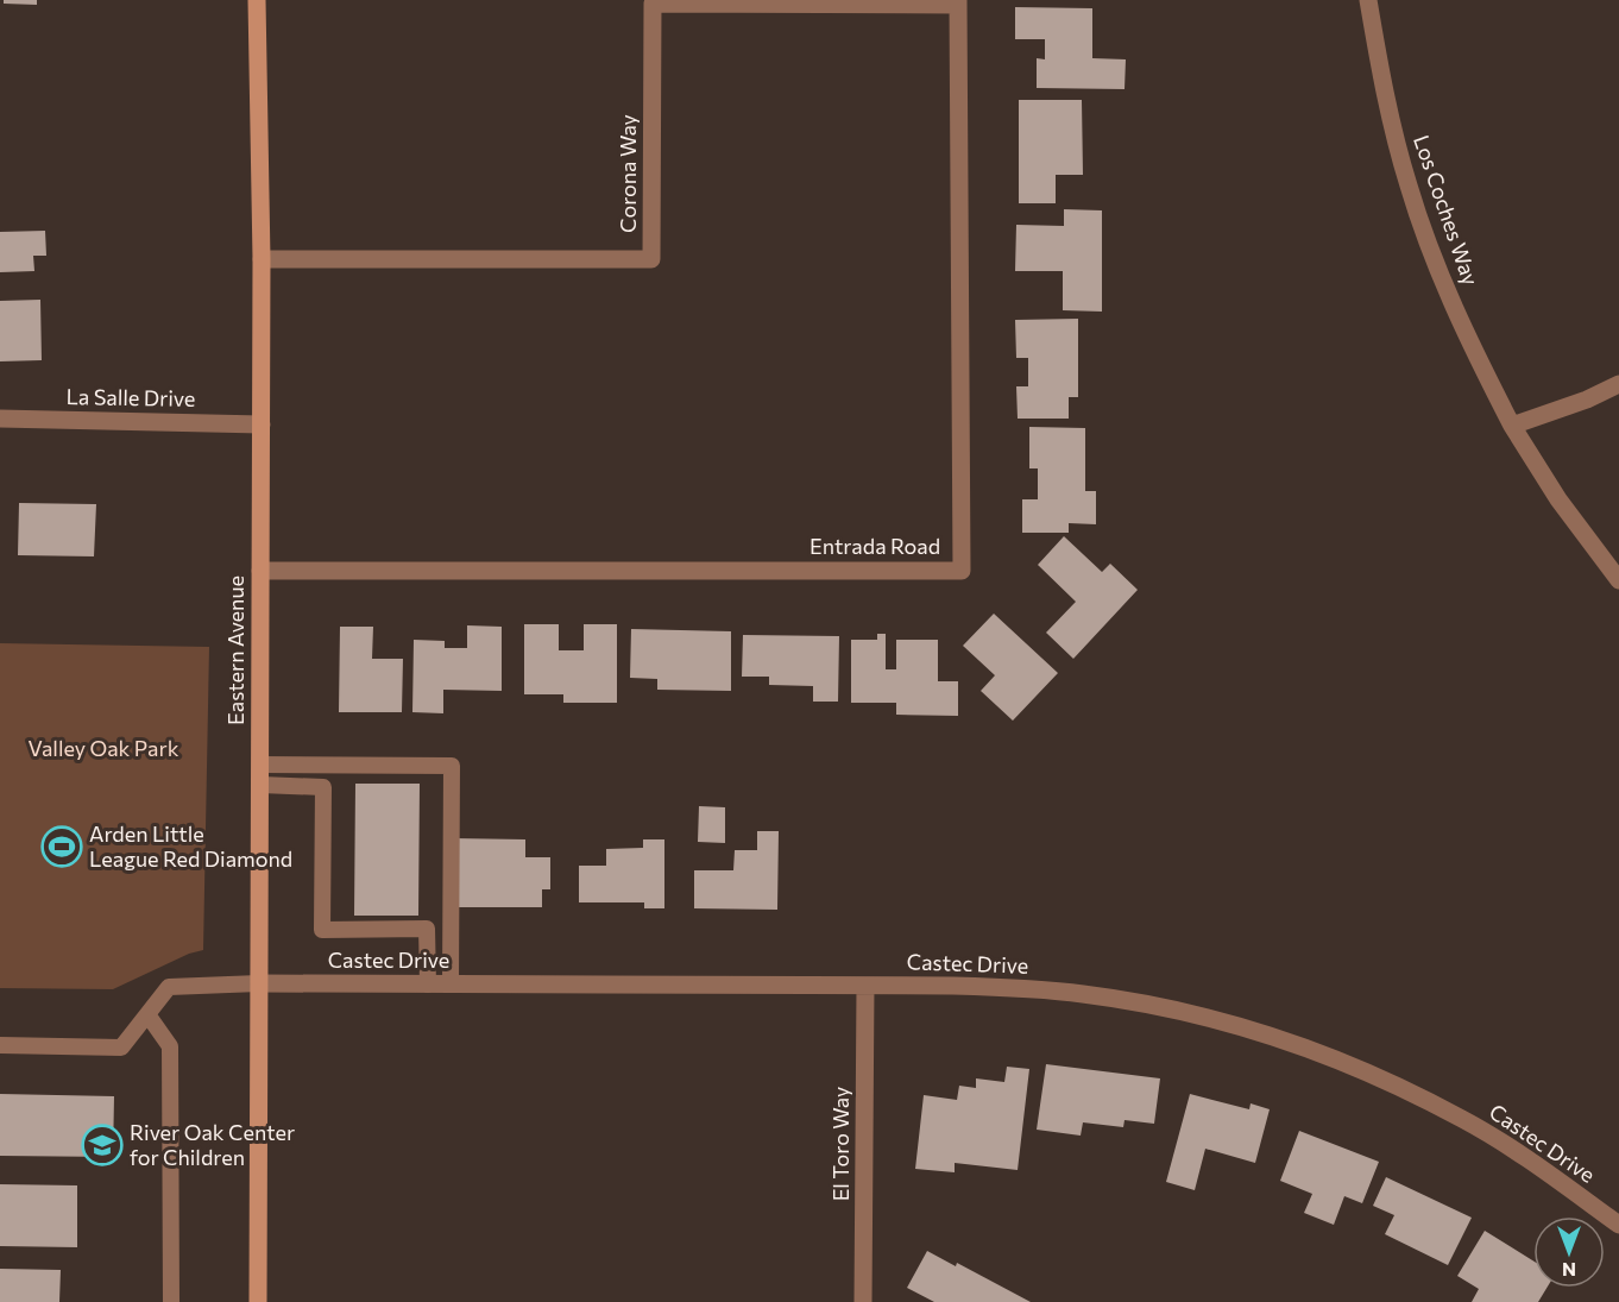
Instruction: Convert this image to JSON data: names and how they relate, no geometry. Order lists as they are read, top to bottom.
{
  "streets": {
    "main road": ["Eastern Avenue"],
    "street": [
      "Corona Way",
      "Los Coches Way",
      "La Salle Drive",
      "Entrada Road",
      "Castec Drive",
      "El Toro Way"
    ]
  },
  "crossings": [
    ["Corona Way", "Entrada Road"],
    ["Corona Way", "Eastern Avenue"],
    ["La Salle Drive", "Eastern Avenue"],
    ["Entrada Road", "Eastern Avenue"],
    ["Eastern Avenue", "Castec Drive"],
    ["Castec Drive", "El Toro Way"]
  ],
  "parks": ["Valley Oak Park"],
  "places": {
    "sports": ["Arden Little League Red Diamond"],
    "school or university": ["River Oak Center for Children"]
  },
  "north": "bottom"
}
